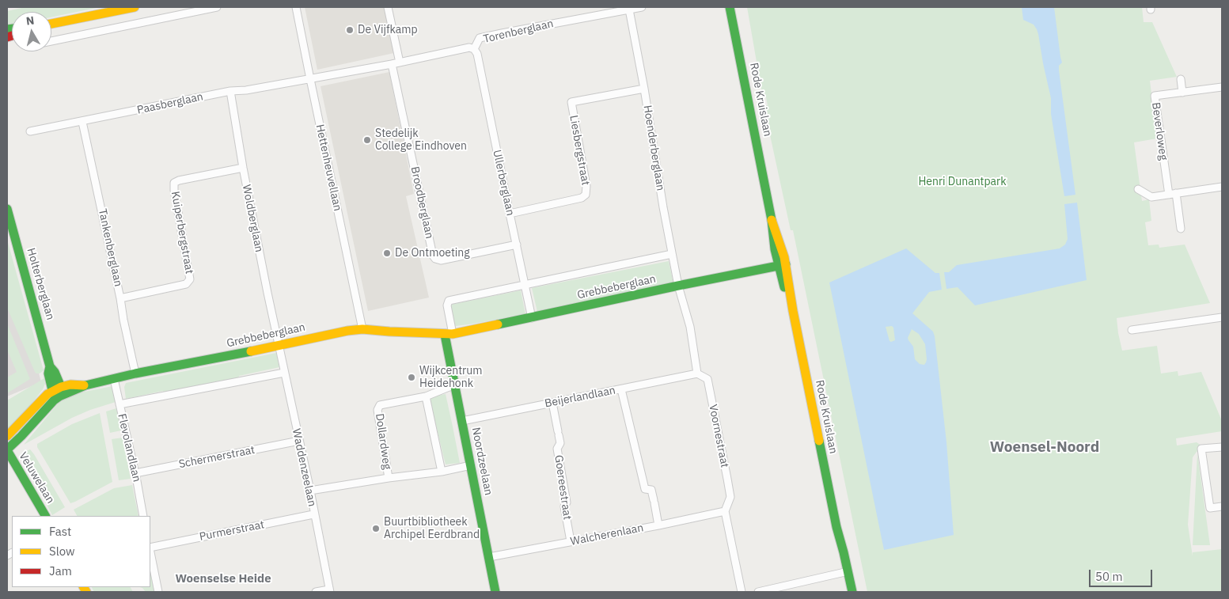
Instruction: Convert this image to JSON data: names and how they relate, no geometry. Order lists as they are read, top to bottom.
{
  "streets": {
    "street": [
      "Torenberglaan",
      "Rode Kruislaan",
      "Paasberglaan",
      "Beverloweg",
      "Hoenderberglaan",
      "Liesbergstraat",
      "Hettenheuvellaan",
      "Ullerberglaan",
      "Broodberglaan",
      "Woldberglaan",
      "Kuiperbergstraat",
      "Tankenberglaan",
      "Holterberglaan",
      "Grebbeberglaan",
      "Beijerlandlaan",
      "Voornestraat",
      "Dollardweg",
      "Flevolandlaan",
      "Schermerstraat",
      "Noordzeelaan",
      "Waddenzeelaan",
      "Veluwelaan",
      "Goereestraat",
      "Purmerstraat",
      "Walcherenlaan"
    ]
  },
  "crossings": [
    ["Torenberglaan", "Paasberglaan"],
    ["Torenberglaan", "Hoenderberglaan"],
    ["Torenberglaan", "Hettenheuvellaan"],
    ["Torenberglaan", "Ullerberglaan"],
    ["Torenberglaan", "Broodberglaan"],
    ["Rode Kruislaan", "Grebbeberglaan"],
    ["Paasberglaan", "Hettenheuvellaan"],
    ["Paasberglaan", "Woldberglaan"],
    ["Paasberglaan", "Tankenberglaan"],
    ["Hoenderberglaan", "Liesbergstraat"],
    ["Hoenderberglaan", "Grebbeberglaan"],
    ["Liesbergstraat", "Ullerberglaan"],
    ["Hettenheuvellaan", "Grebbeberglaan"],
    ["Ullerberglaan", "Broodberglaan"],
    ["Ullerberglaan", "Grebbeberglaan"],
    ["Woldberglaan", "Kuiperbergstraat"],
    ["Woldberglaan", "Grebbeberglaan"],
    ["Woldberglaan", "Waddenzeelaan"],
    ["Kuiperbergstraat", "Tankenberglaan"],
    ["Tankenberglaan", "Grebbeberglaan"],
    ["Holterberglaan", "Grebbeberglaan"],
    ["Grebbeberglaan", "Flevolandlaan"],
    ["Grebbeberglaan", "Noordzeelaan"],
    ["Grebbeberglaan", "Waddenzeelaan"],
    ["Beijerlandlaan", "Voornestraat"],
    ["Beijerlandlaan", "Noordzeelaan"],
    ["Beijerlandlaan", "Goereestraat"],
    ["Voornestraat", "Walcherenlaan"],
    ["Dollardweg", "Noordzeelaan"],
    ["Dollardweg", "Waddenzeelaan"],
    ["Flevolandlaan", "Schermerstraat"],
    ["Schermerstraat", "Waddenzeelaan"],
    ["Noordzeelaan", "Walcherenlaan"],
    ["Waddenzeelaan", "Purmerstraat"],
    ["Goereestraat", "Walcherenlaan"]
  ],
  "districts": ["Woensel-Noord", "Woenselse Heide"],
  "parks": ["Henri Dunantpark"],
  "places": [
    "De Vijfkamp",
    "Stedelijk College Eindhoven",
    "De Ontmoeting",
    "Wijkcentrum Heidehonk",
    "Buurtbibliotheek Archipel Eerdbrand"
  ],
  "legend": ["Fast", "Slow", "Jam"],
  "scale_bar": "50 m",
  "north": "top"
}
